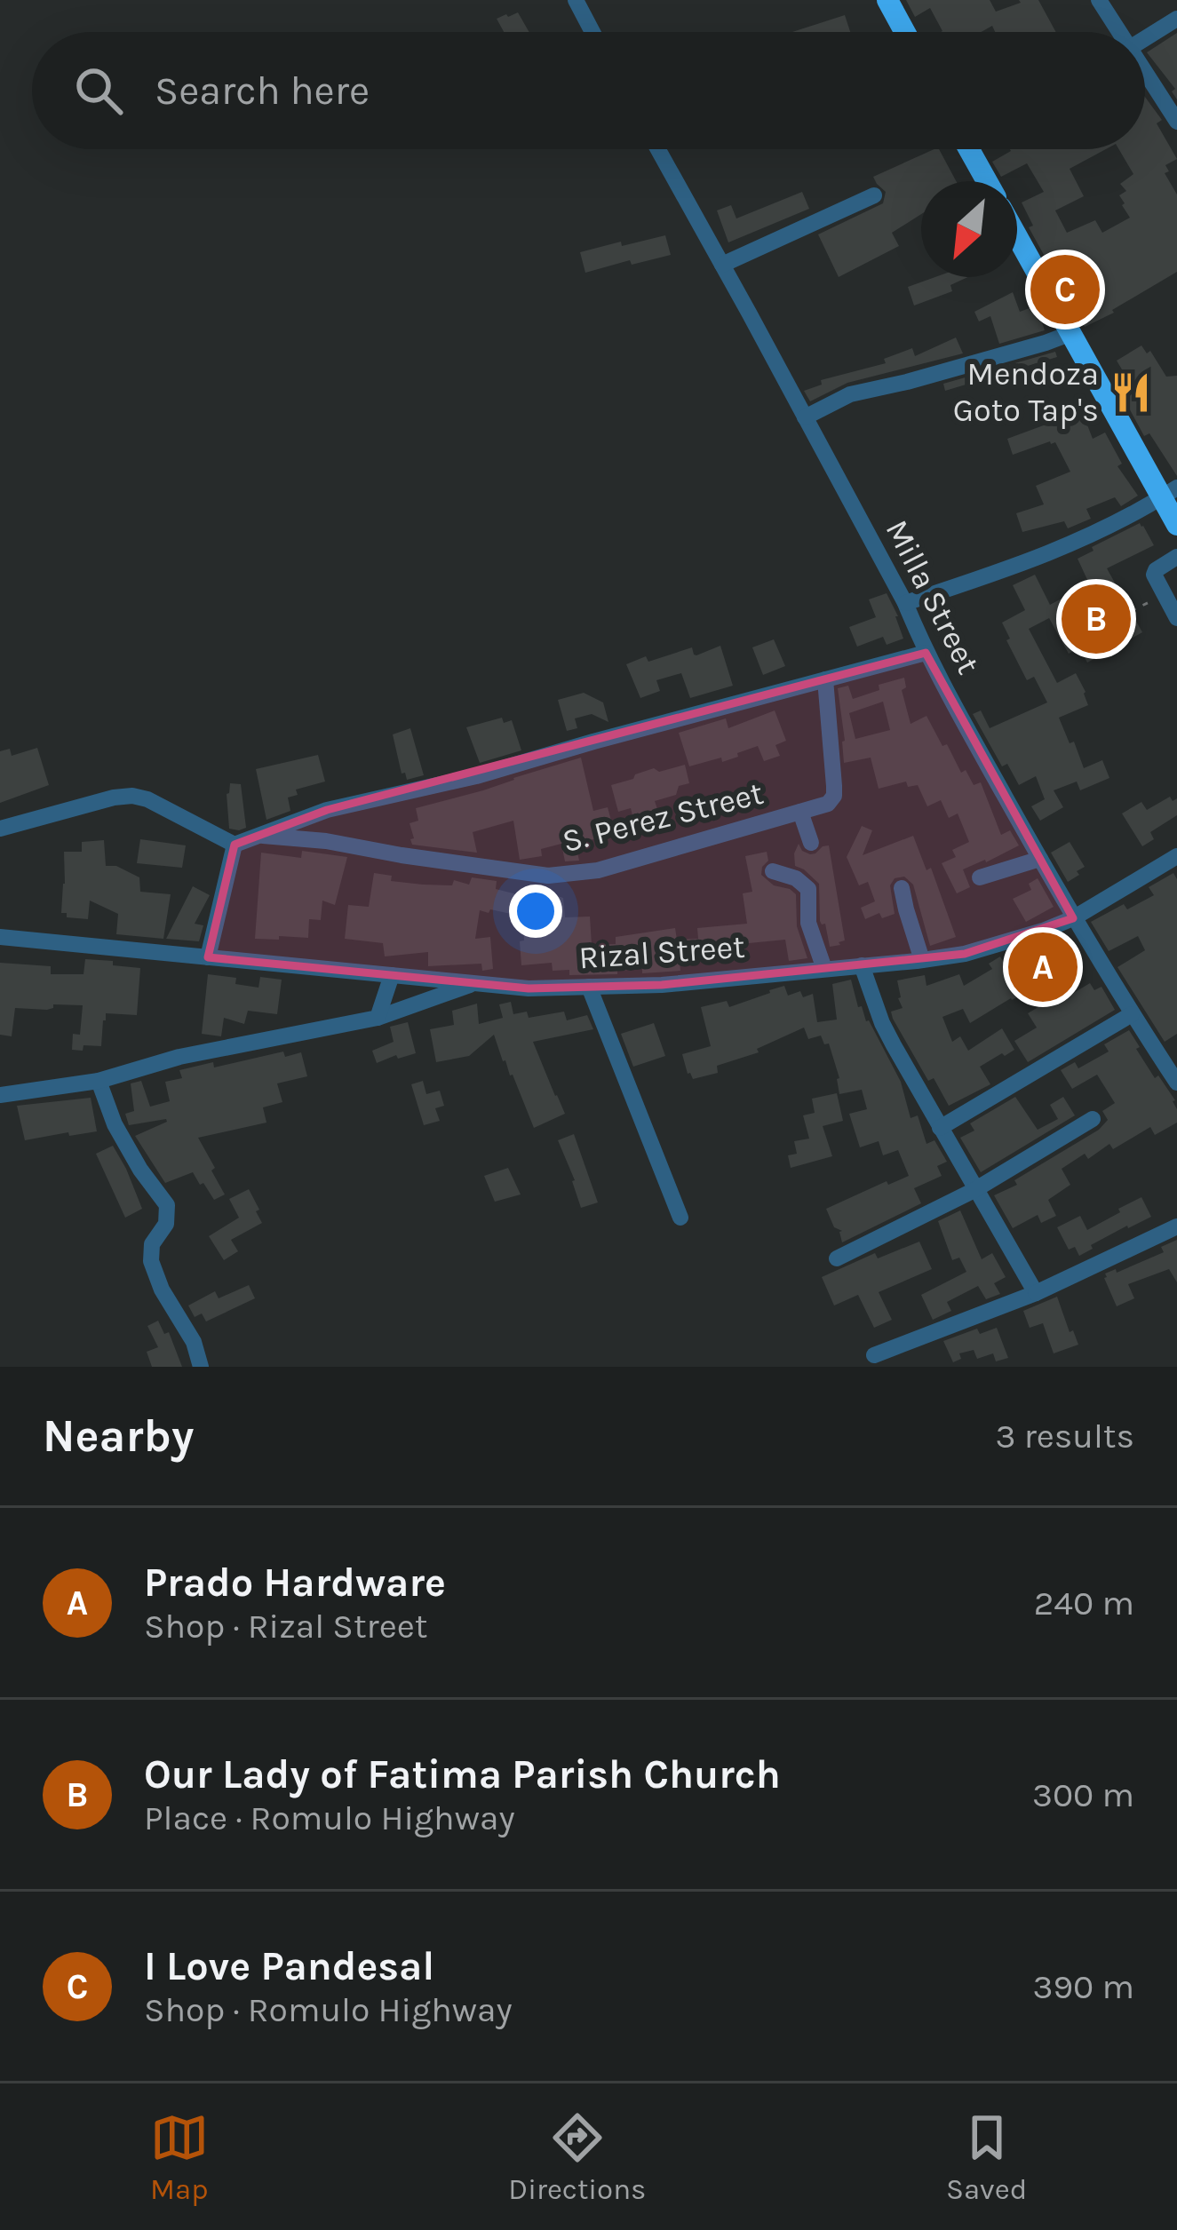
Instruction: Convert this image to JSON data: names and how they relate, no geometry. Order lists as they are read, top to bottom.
{
  "streets": {
    "street": ["Milla Street", "S. Perez Street", "Rizal Street"]
  },
  "crossings": [
    ["Milla Street", "Rizal Street"]
  ],
  "places": {
    "restaurant": ["Mendoza Goto Tap's"]
  },
  "north": "bottom left",
  "page": {
    "search": "Search here",
    "pins": ["C", "B", "A"],
    "heading": ["Nearby", "3 results"],
    "list": [
      {
        "mark": "A",
        "name": "Prado Hardware",
        "note": "Shop · Rizal Street",
        "value": "240 m"
      },
      {
        "mark": "B",
        "name": "Our Lady of Fatima Parish Church",
        "note": "Place · Romulo Highway",
        "value": "300 m"
      },
      {
        "mark": "C",
        "name": "I Love Pandesal",
        "note": "Shop · Romulo Highway",
        "value": "390 m"
      }
    ],
    "nav": ["Map", "Directions", "Saved"]
  }
}
